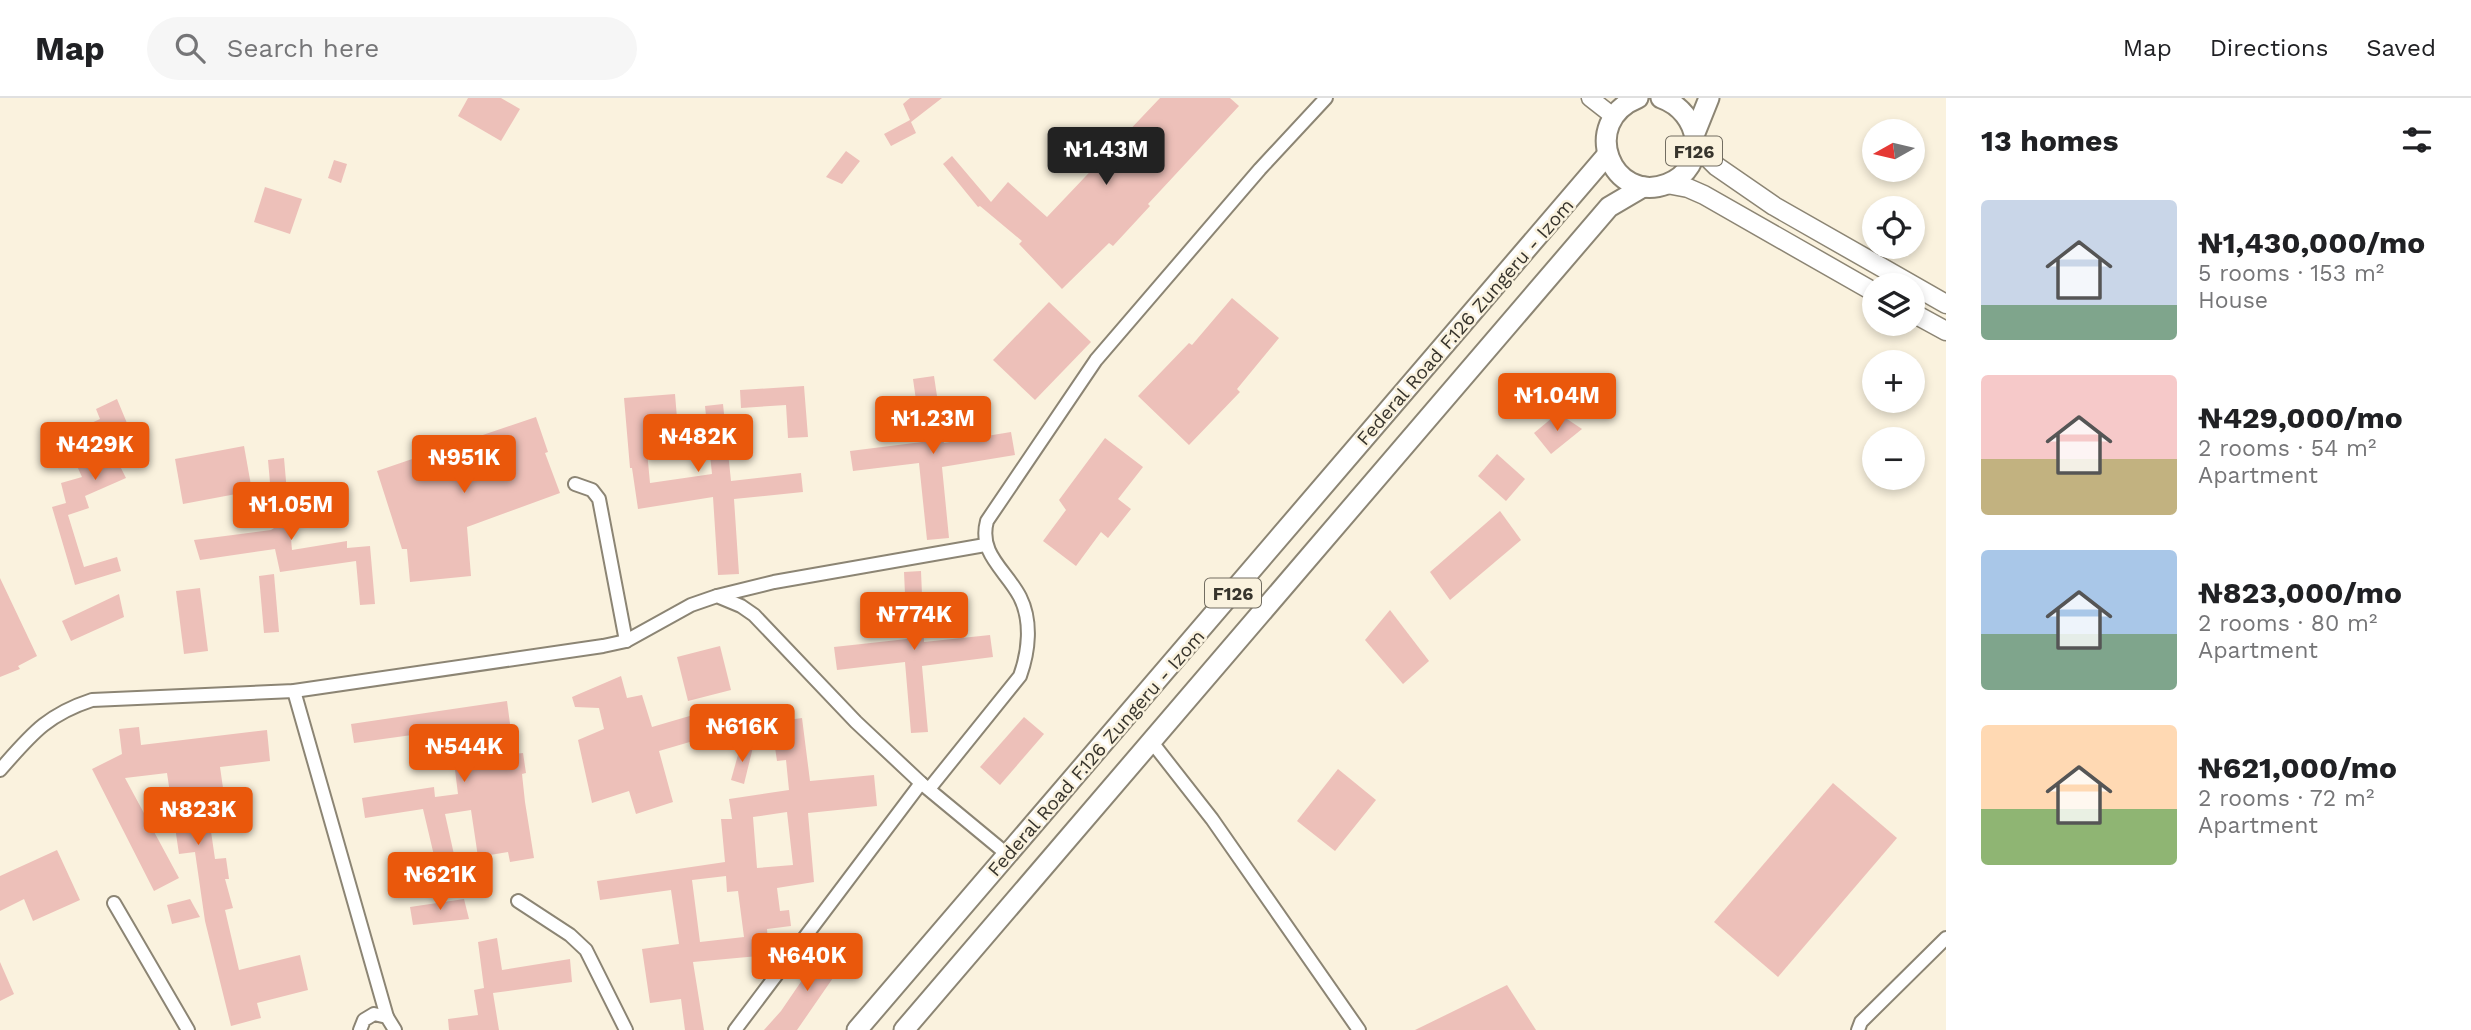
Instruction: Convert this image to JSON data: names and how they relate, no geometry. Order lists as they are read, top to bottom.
{
  "streets": {
    "main road": ["F126", "Federal Road F.126 Zungeru - Izom"]
  },
  "crossings": [
    ["F126", "Federal Road F.126 Zungeru - Izom"]
  ],
  "north": "left",
  "page": {
    "header": "Map",
    "search": "Search here",
    "nav": ["Map", "Directions", "Saved"],
    "heading": "13 homes",
    "map_buttons": ["+", "−"],
    "price": [
      "₦1.43M",
      "₦1.04M",
      "₦1.23M",
      "₦482K",
      "₦429K",
      "₦951K",
      "₦1.05M",
      "₦774K",
      "₦616K",
      "₦544K",
      "₦823K",
      "₦621K",
      "₦640K"
    ],
    "list": [
      {
        "name": "₦1,430,000/mo",
        "note": "5 rooms · 153 m² · House"
      },
      {
        "name": "₦429,000/mo",
        "note": "2 rooms · 54 m² · Apartment"
      },
      {
        "name": "₦823,000/mo",
        "note": "2 rooms · 80 m² · Apartment"
      },
      {
        "name": "₦621,000/mo",
        "note": "2 rooms · 72 m² · Apartment"
      }
    ]
  }
}
